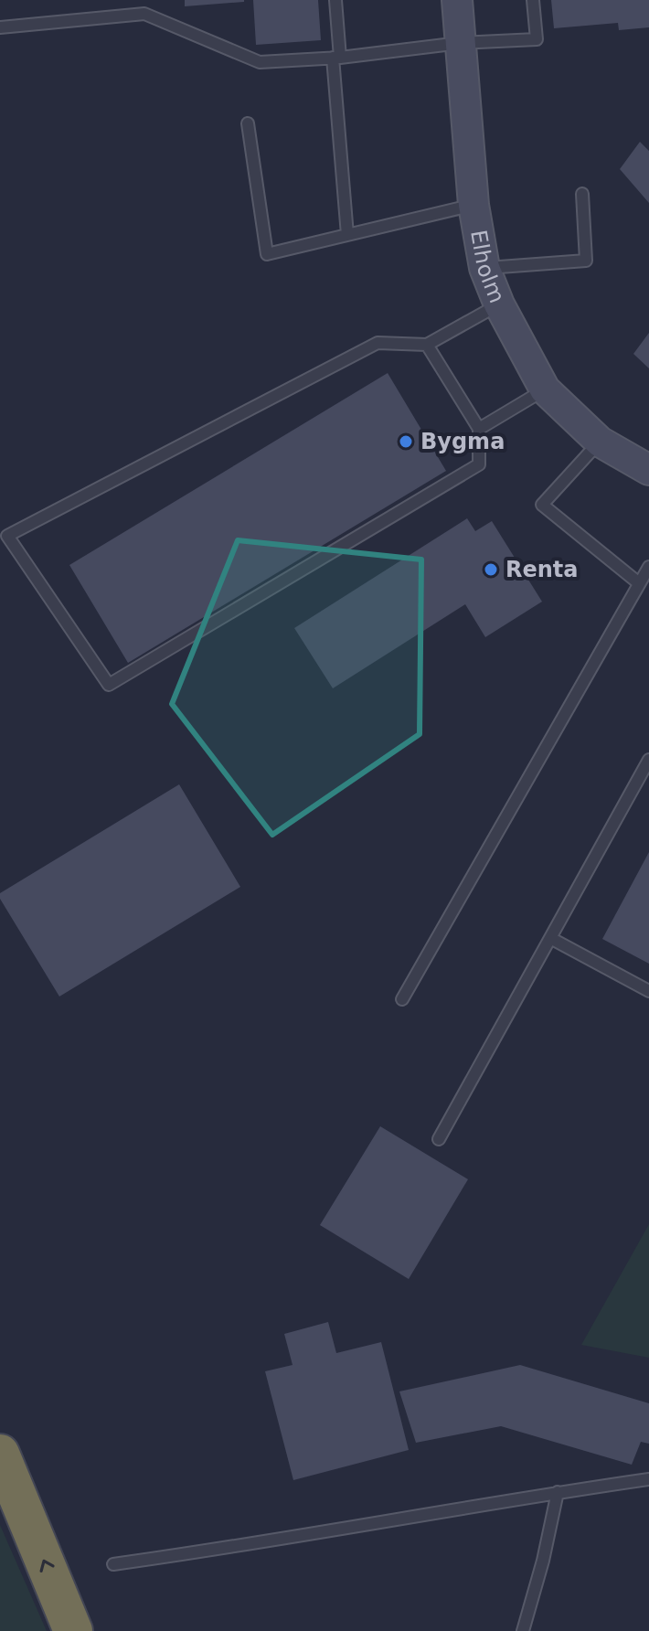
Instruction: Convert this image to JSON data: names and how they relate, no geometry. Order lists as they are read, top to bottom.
{
  "streets": {
    "street": ["Elholm"]
  },
  "places": ["Bygma", "Renta"]
}
